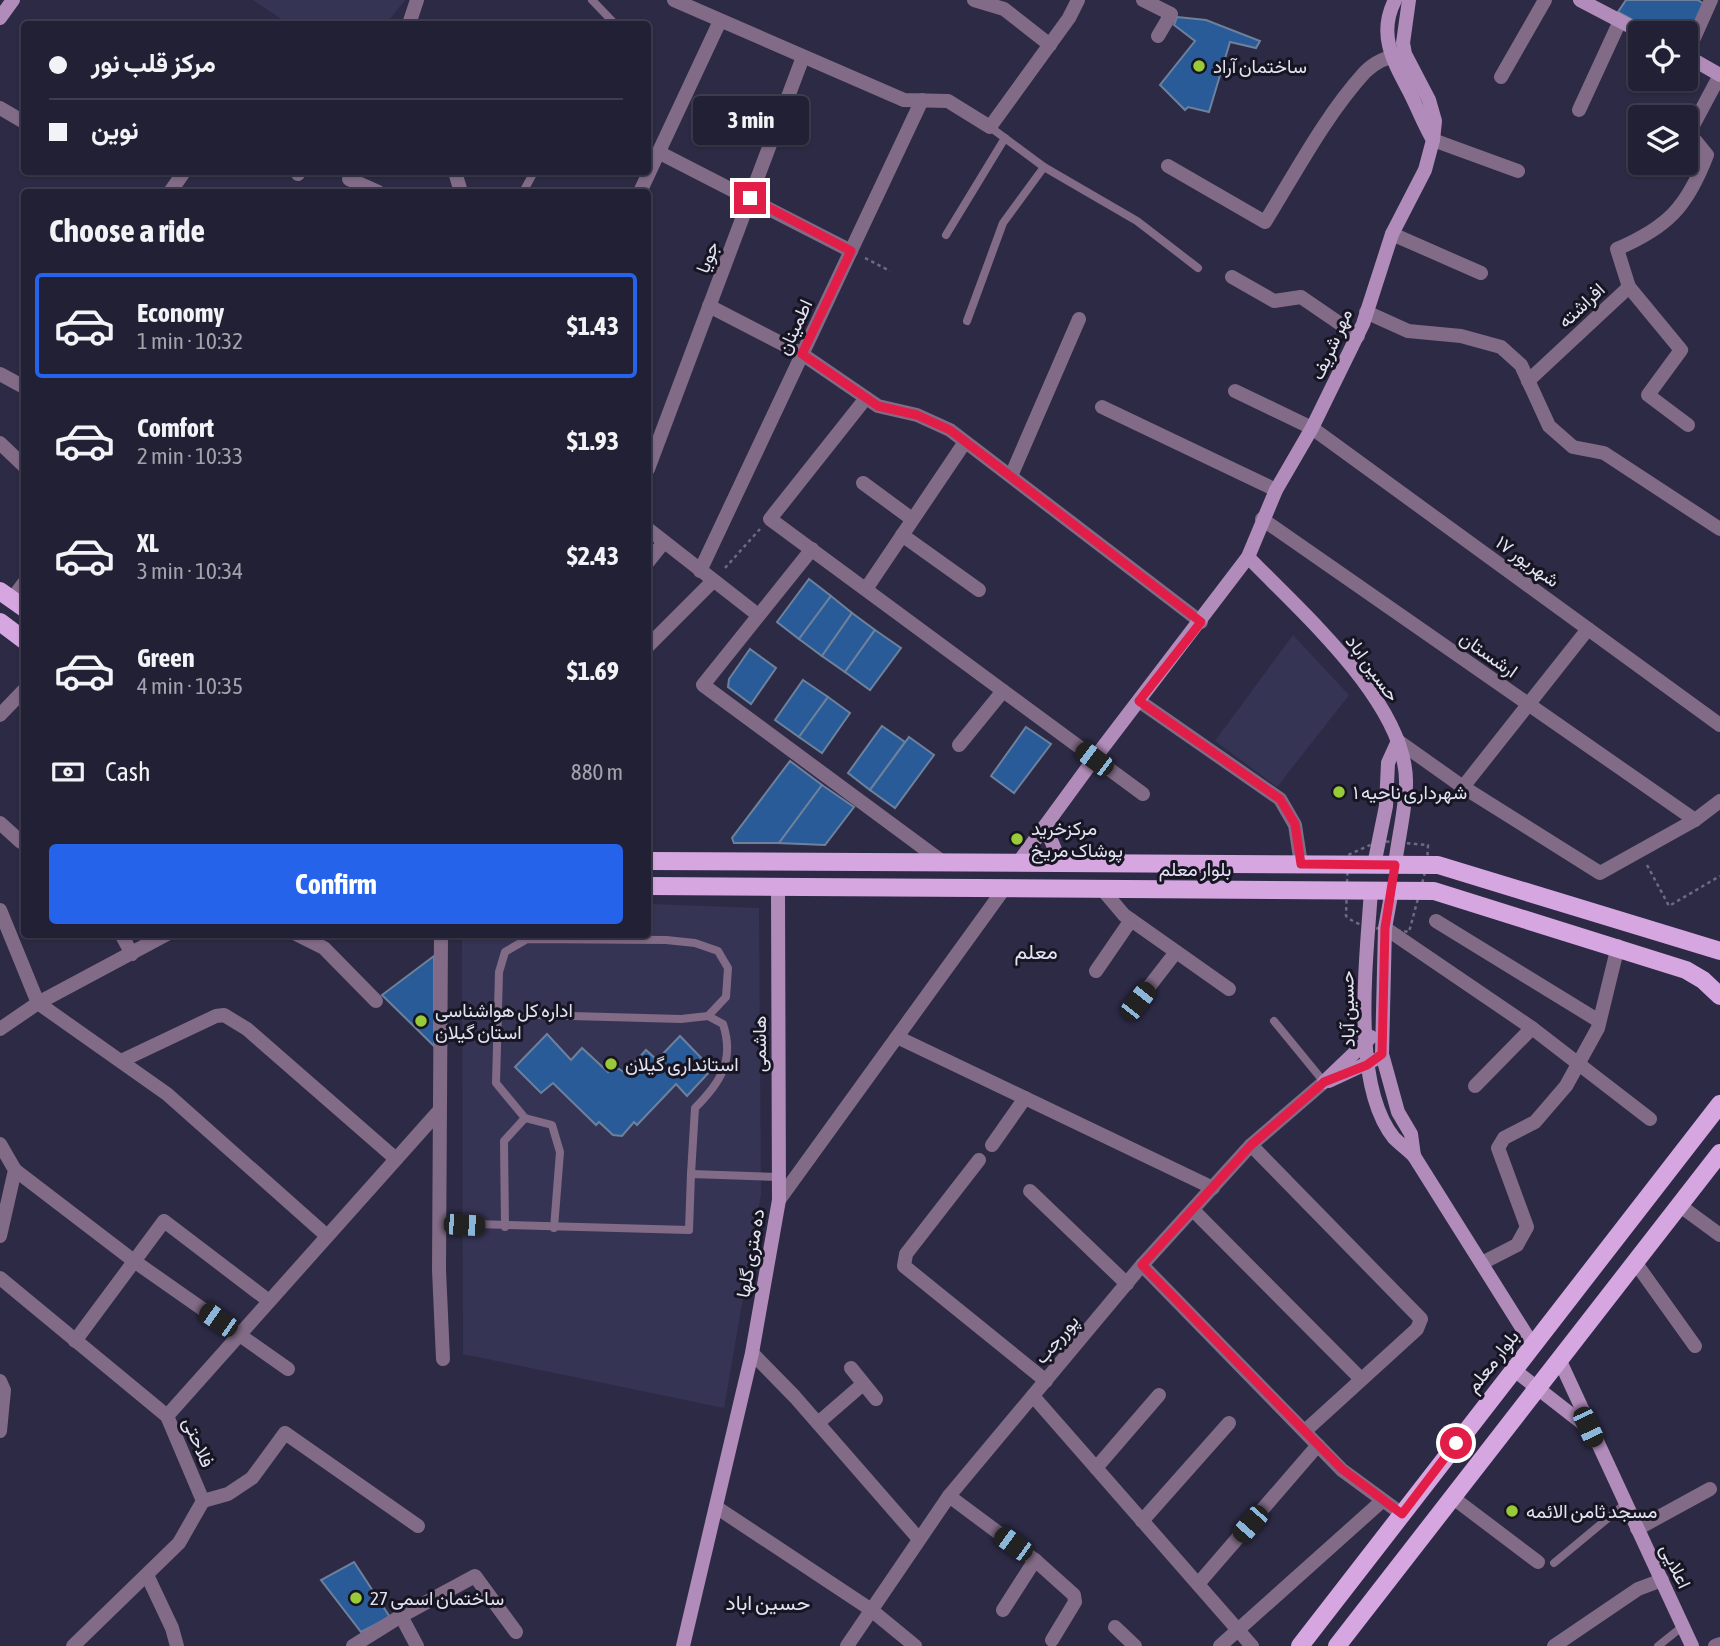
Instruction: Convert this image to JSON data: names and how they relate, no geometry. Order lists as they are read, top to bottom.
{
  "streets": {
    "main road": ["بلوار معلم"],
    "street": [
      "جویا",
      "افراشته",
      "اطمینان",
      "مهر شریف",
      "۱۷ شهریور",
      "ارشستان",
      "حسین اباد",
      "حسین آباد",
      "هاشمی",
      "ده متری گلها",
      "پوررجب",
      "فلاحتی",
      "اعلایی"
    ]
  },
  "crossings": [
    ["مهر شریف", "۱۷ شهریور"],
    ["مهر شریف", "ارشستان"],
    ["مهر شریف", "حسین اباد"],
    ["مهر شریف", "بلوار معلم"],
    ["حسین اباد", "بلوار معلم"],
    ["بلوار معلم", "حسین آباد"],
    ["بلوار معلم", "هاشمی"],
    ["بلوار معلم", "ده متری گلها"],
    ["حسین آباد", "پوررجب"],
    ["هاشمی", "ده متری گلها"]
  ],
  "districts": ["معلم", "حسین اباد"],
  "places": [
    "ساختمان آراد",
    "شهرداری ناحیه ۱",
    "مرکزخرید پوشاک مریخ",
    "اداره کل هواشناسی استان گیلان",
    "استانداری گیلان",
    "مسجد ثامن الائمه",
    "ساختمان اسمی 27"
  ],
  "page": {
    "banner": ["مرکز قلب نور", "نوین"],
    "bubble": "3 min",
    "heading": "Choose a ride",
    "list": [
      {
        "name": "Economy",
        "note": "1 min · 10:32",
        "value": "$1.43"
      },
      {
        "name": "Comfort",
        "note": "2 min · 10:33",
        "value": "$1.93"
      },
      {
        "name": "XL",
        "note": "3 min · 10:34",
        "value": "$2.43"
      },
      {
        "name": "Green",
        "note": "4 min · 10:35",
        "value": "$1.69"
      }
    ],
    "pay": ["Cash", "880 m"],
    "buttons": "Confirm"
  }
}
